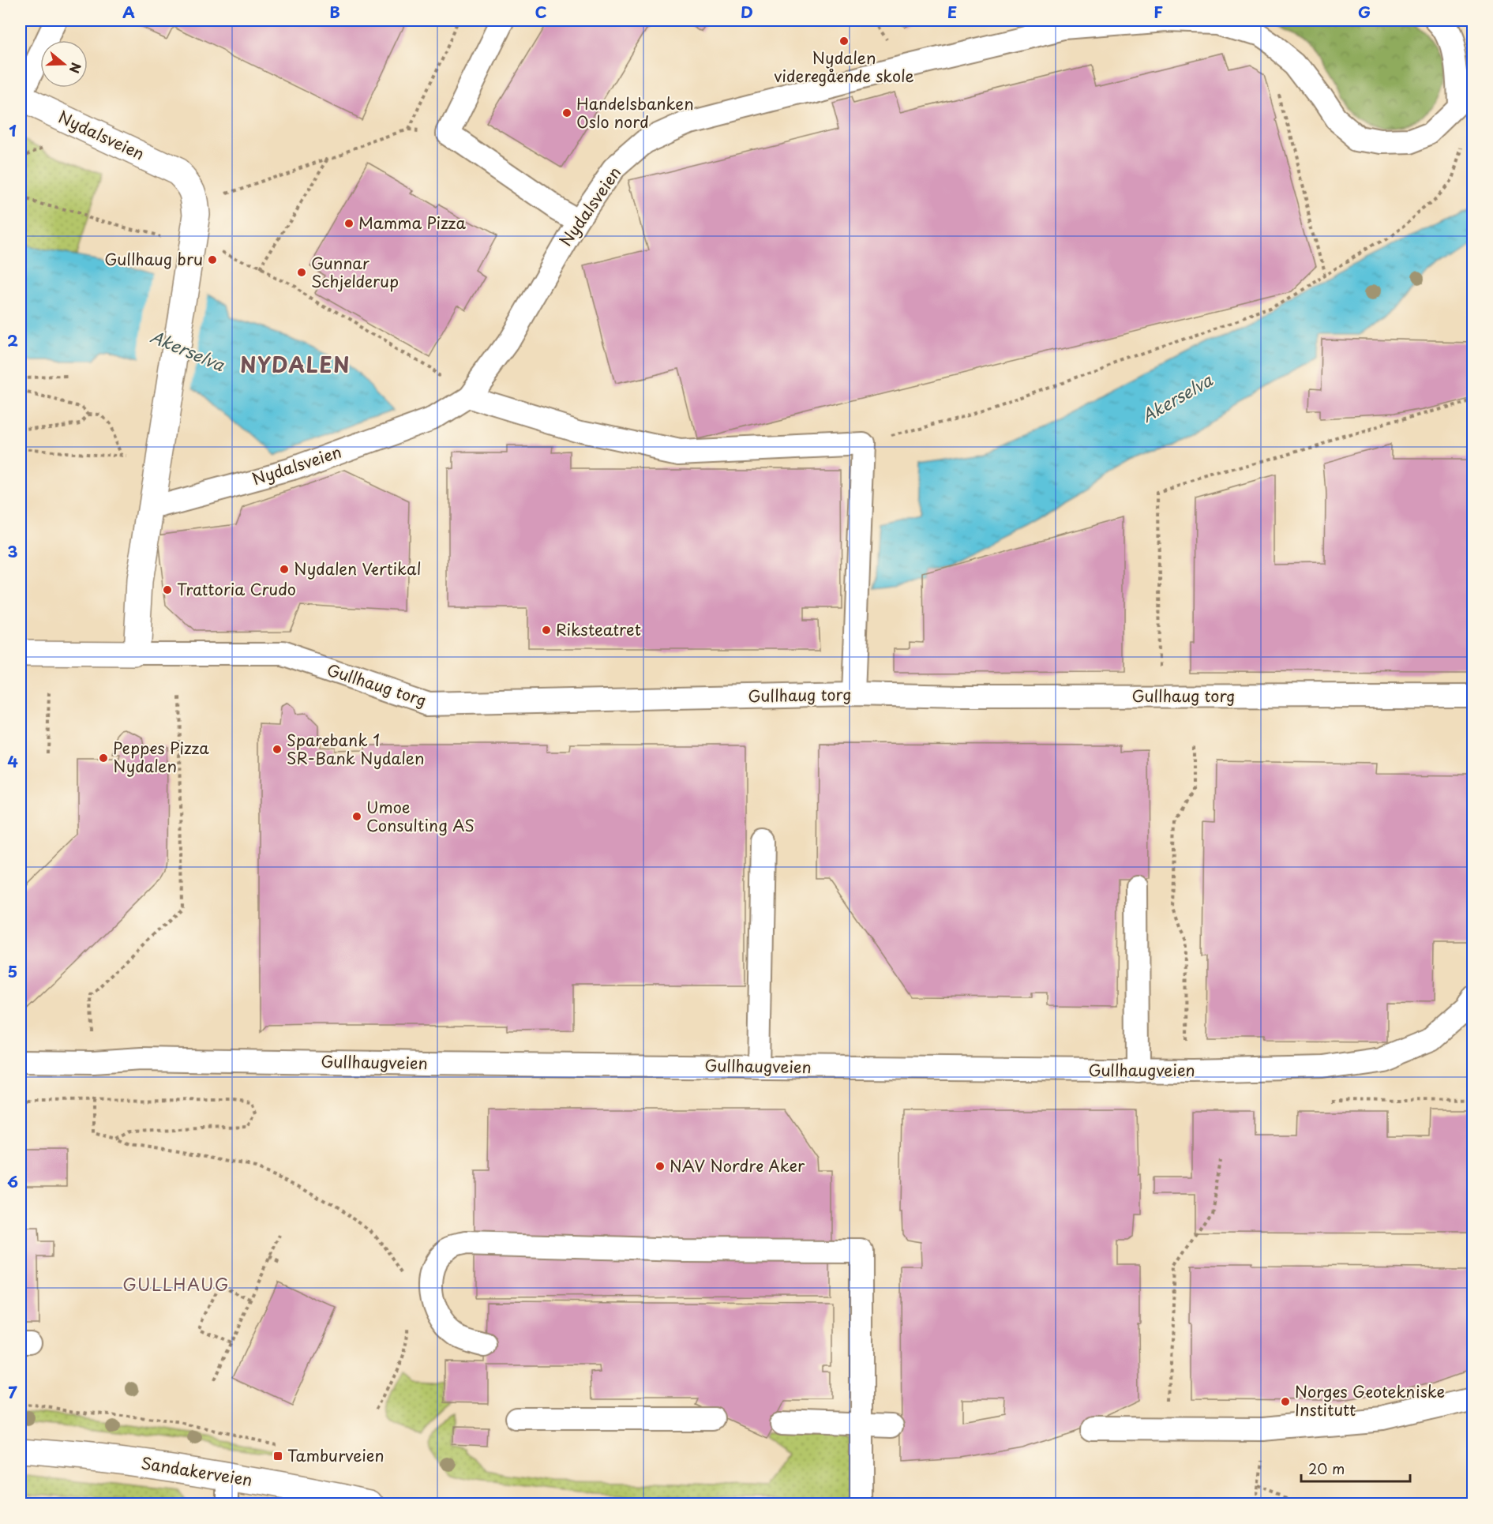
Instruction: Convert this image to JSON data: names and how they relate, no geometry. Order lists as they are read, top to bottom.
{
  "streets": {
    "street": ["Nydalsveien", "Sandakerveien"],
    "lane": ["Gullhaug torg", "Gullhaugveien"]
  },
  "crossings": [
    ["Nydalsveien", "Gullhaug torg"]
  ],
  "districts": ["NYDALEN", "GULLHAUG"],
  "water": ["Akerselva"],
  "places": {
    "other": [
      "Nydalen videregående skole",
      "Handelsbanken Oslo nord",
      "Mamma Pizza",
      "Gullhaug bru",
      "Gunnar Schjelderup",
      "Nydalen Vertikal",
      "Trattoria Crudo",
      "Riksteatret",
      "Sparebank 1 SR-Bank Nydalen",
      "Peppes Pizza Nydalen",
      "Umoe Consulting AS",
      "NAV Nordre Aker",
      "Norges Geotekniske Institutt"
    ],
    "transit": ["Tamburveien"]
  },
  "scale_bar": "20 m",
  "north": "right",
  "grid": {
    "columns": [
      "A",
      "B",
      "C",
      "D",
      "E",
      "F",
      "G"
    ],
    "rows": [
      "1",
      "2",
      "3",
      "4",
      "5",
      "6",
      "7"
    ]
  }
}
